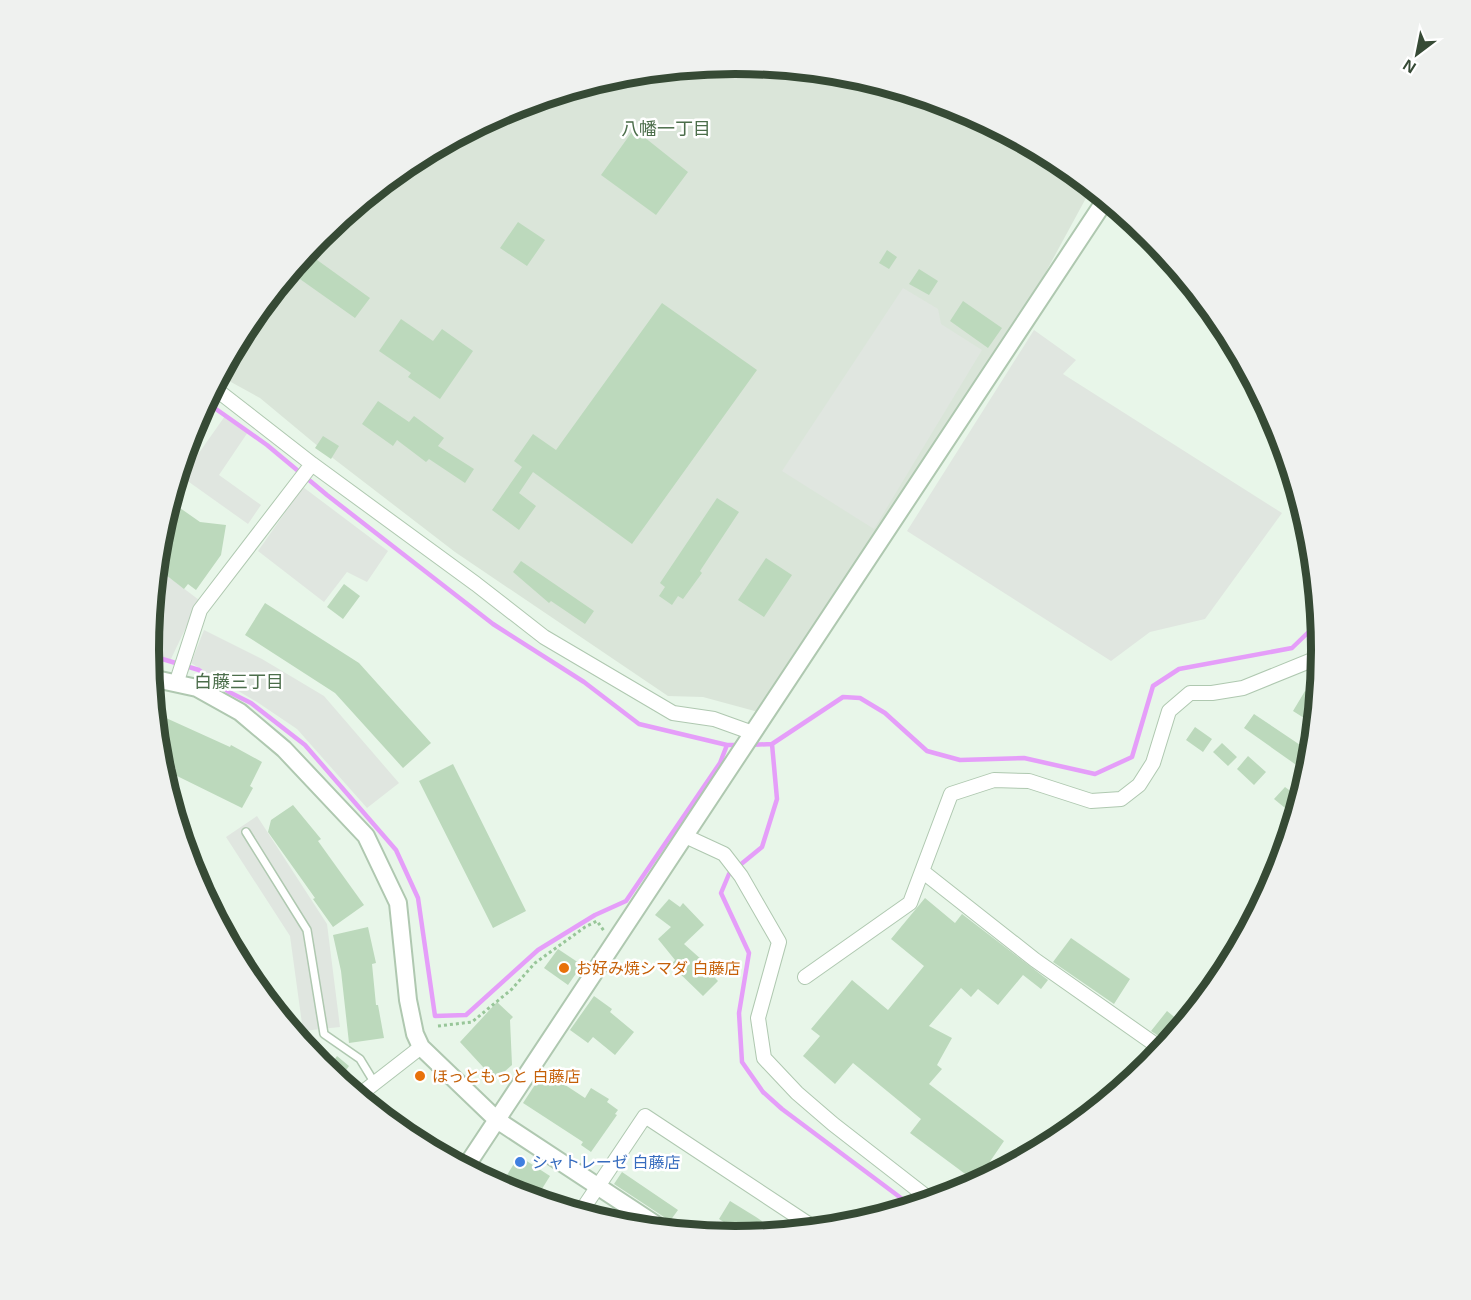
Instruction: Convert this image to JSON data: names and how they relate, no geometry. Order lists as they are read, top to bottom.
{
  "districts": ["八幡一丁目", "白藤三丁目"],
  "places": ["お好み焼シマダ 白藤店", "ほっともっと 白藤店", "シャトレーゼ 白藤店"],
  "north": "bottom left"
}
